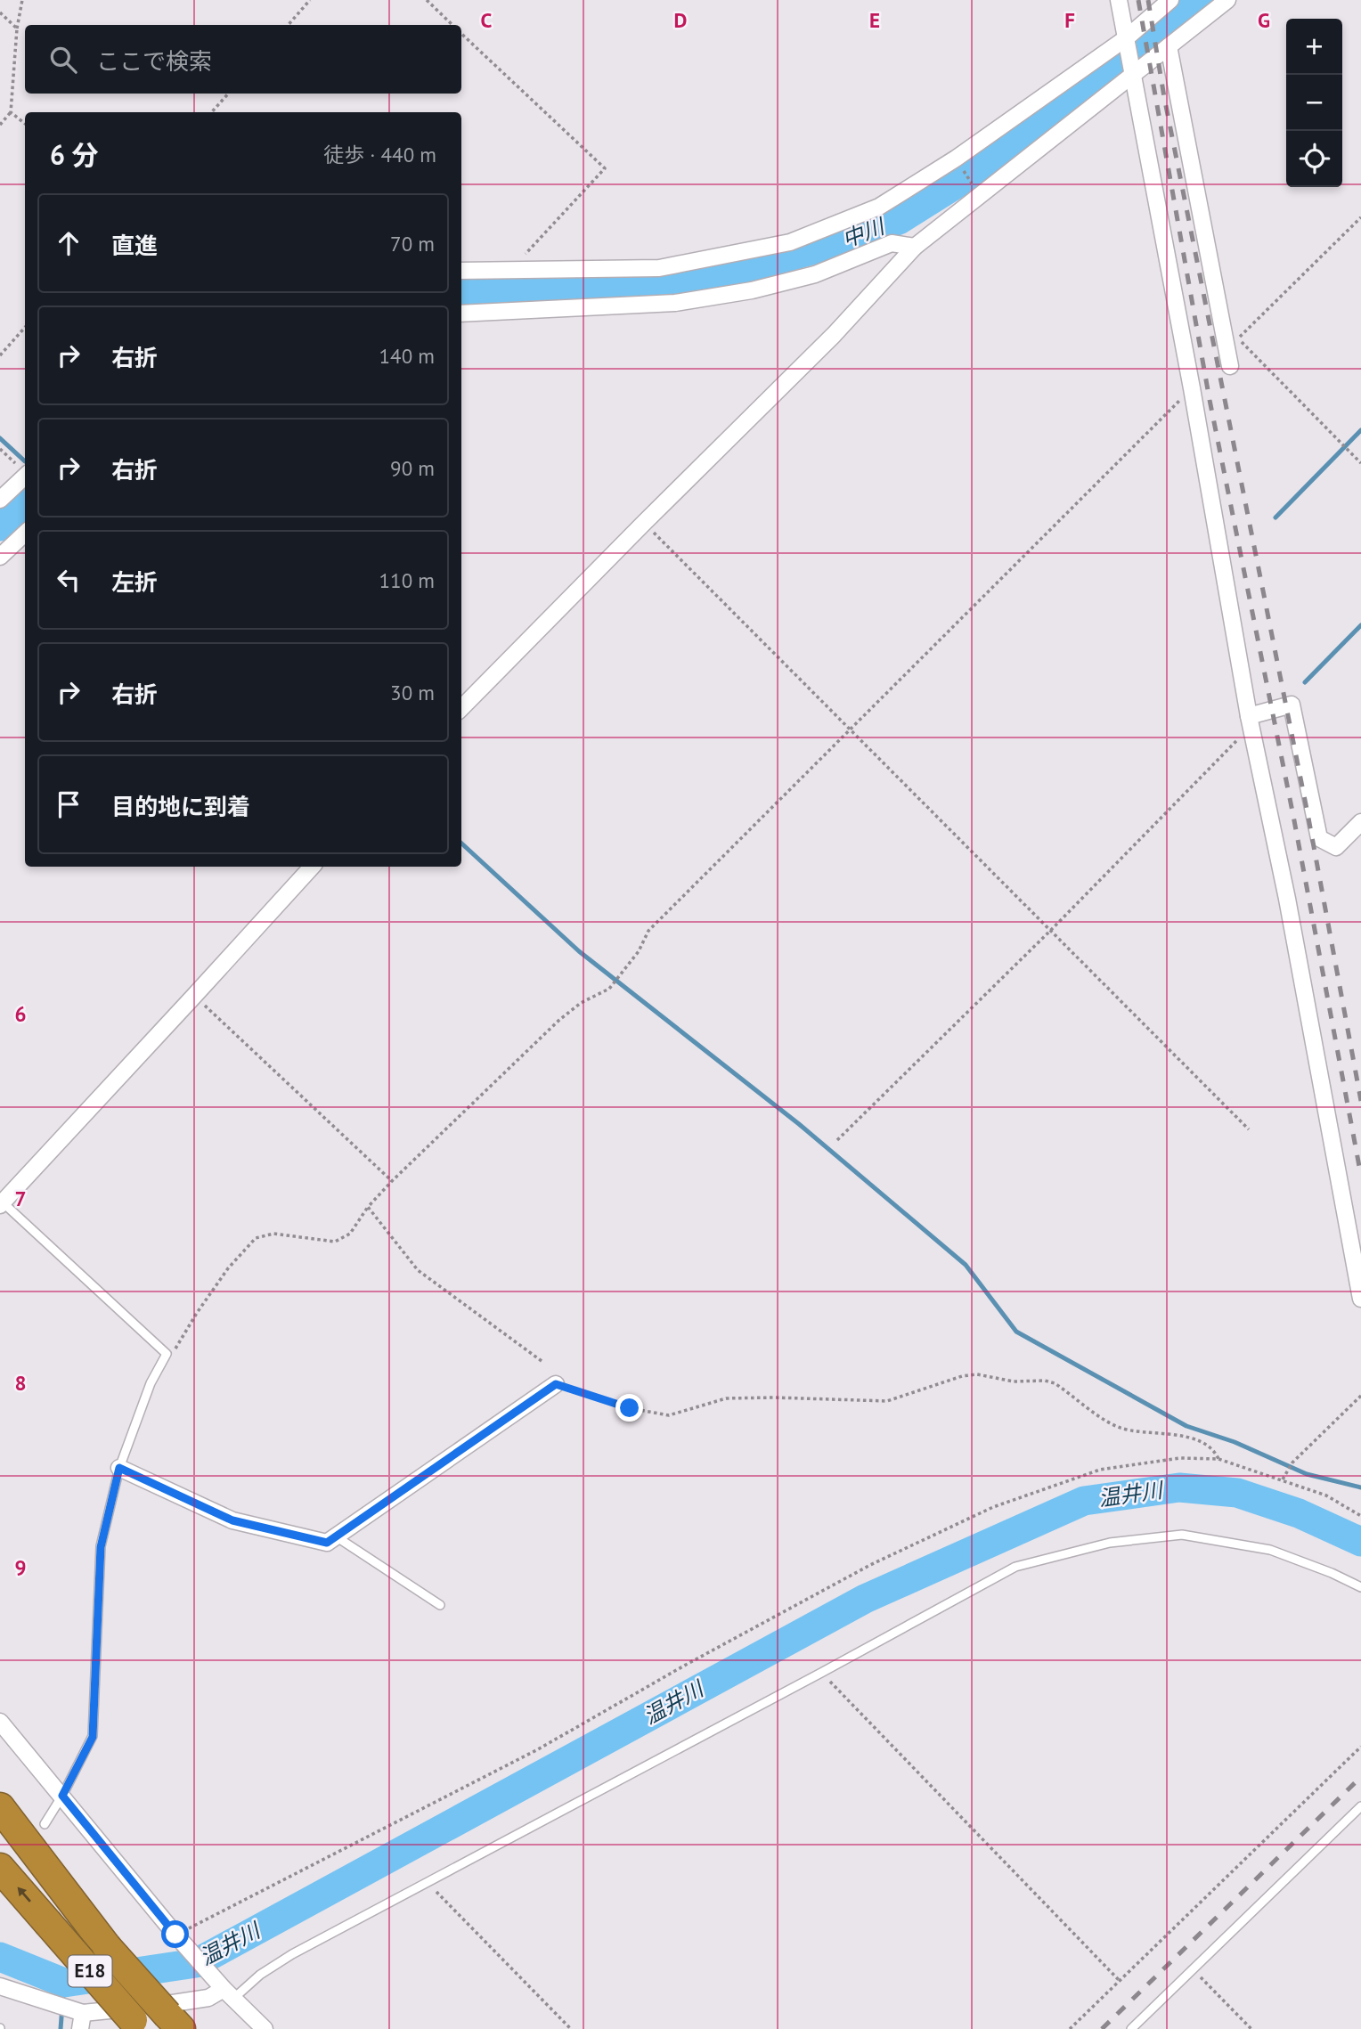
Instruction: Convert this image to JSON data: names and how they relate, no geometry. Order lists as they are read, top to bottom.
{
  "streets": {
    "highway": ["E18"]
  },
  "water": ["中川", "温井川"],
  "page": {
    "map_buttons": ["+", "−"],
    "search": "ここで検索",
    "heading": ["6 分", "徒歩 · 440 m"],
    "list": [
      ["直進", "70 m"],
      ["右折", "140 m"],
      ["右折", "90 m"],
      ["左折", "110 m"],
      ["右折", "30 m"],
      "目的地に到着"
    ]
  },
  "grid": {
    "columns": [
      "C",
      "D",
      "E",
      "F",
      "G"
    ],
    "rows": [
      "6",
      "7",
      "8",
      "9"
    ]
  }
}
